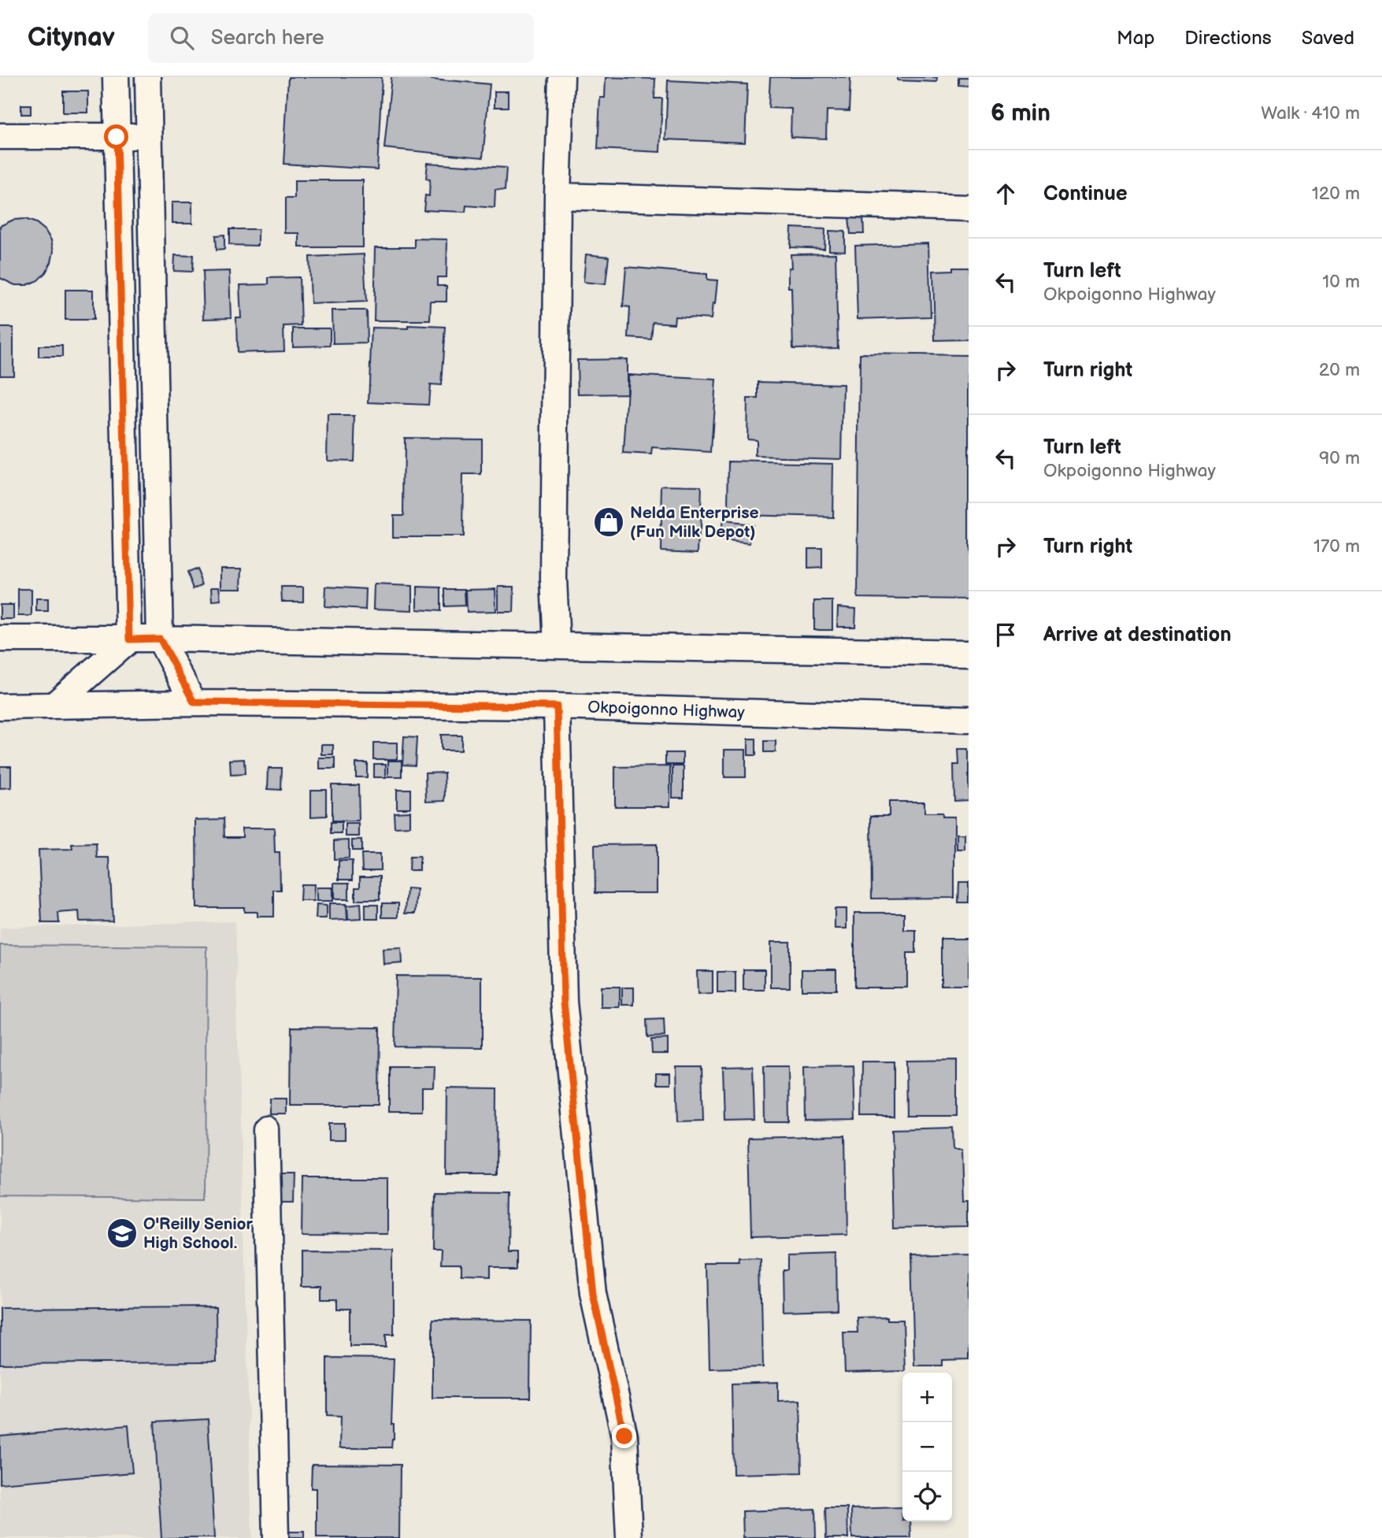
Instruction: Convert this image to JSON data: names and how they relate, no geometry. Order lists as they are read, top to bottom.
{
  "streets": {
    "street": ["Okpoigonno Highway"]
  },
  "places": {
    "shop": ["Nelda Enterprise (Fun Milk Depot)"],
    "school or university": ["O'Reilly Senior High School."]
  },
  "page": {
    "header": "Citynav",
    "search": "Search here",
    "nav": ["Map", "Directions", "Saved"],
    "heading": ["6 min", "Walk · 410 m"],
    "list": [
      ["Continue", "120 m"],
      ["Turn left", "Okpoigonno Highway", "10 m"],
      ["Turn right", "20 m"],
      ["Turn left", "Okpoigonno Highway", "90 m"],
      ["Turn right", "170 m"],
      "Arrive at destination"
    ],
    "map_buttons": ["+", "−"]
  }
}
